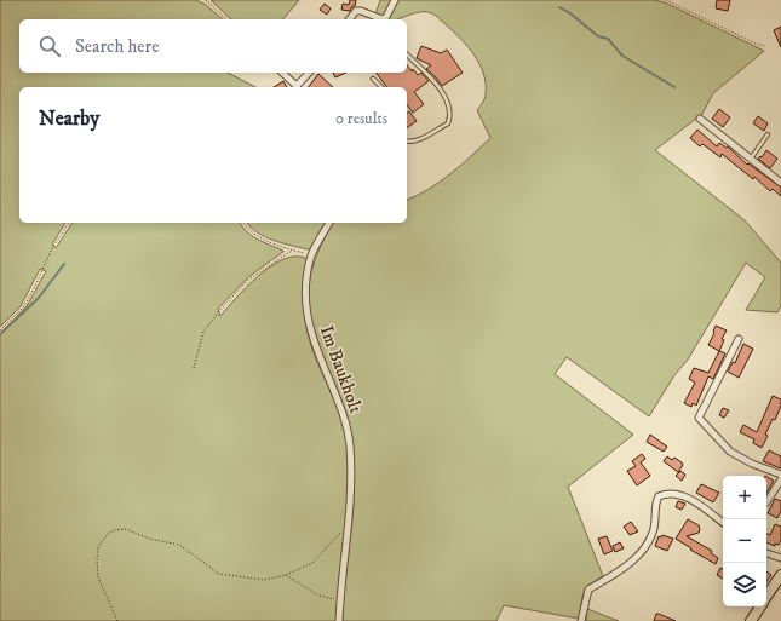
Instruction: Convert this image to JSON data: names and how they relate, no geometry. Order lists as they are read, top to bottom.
{
  "streets": {
    "street": ["Im Baukholt"]
  },
  "page": {
    "search": "Search here",
    "heading": ["Nearby", "0 results"],
    "map_buttons": ["+", "−"]
  }
}
